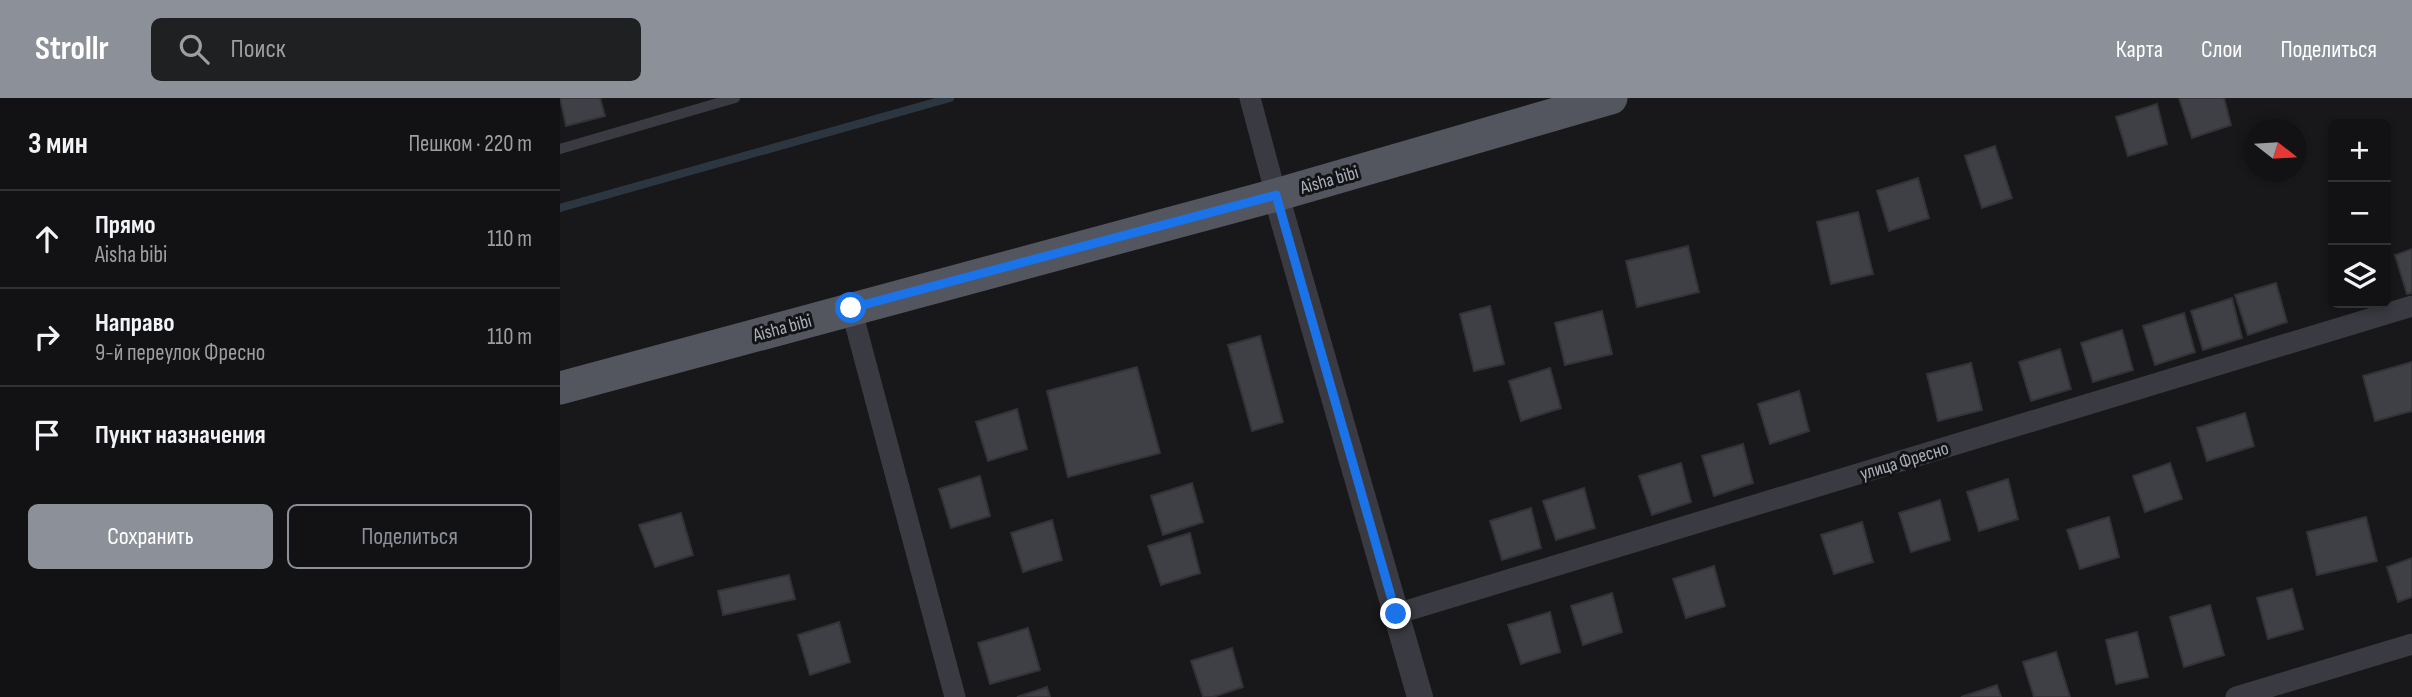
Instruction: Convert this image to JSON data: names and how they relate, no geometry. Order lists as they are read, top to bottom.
{
  "streets": {
    "main road": ["Aisha bibi"],
    "street": ["улица Фресно"]
  },
  "north": "right",
  "page": {
    "header": "Strollr",
    "search": "Поиск",
    "nav": ["Карта", "Слои", "Поделиться"],
    "heading": ["3 мин", "Пешком · 220 m"],
    "map_buttons": ["+", "−"],
    "list": [
      ["Прямо", "Aisha bibi", "110 m"],
      ["Направо", "9-й переулок Фресно", "110 m"],
      "Пункт назначения"
    ],
    "buttons": ["Сохранить", "Поделиться"]
  }
}
